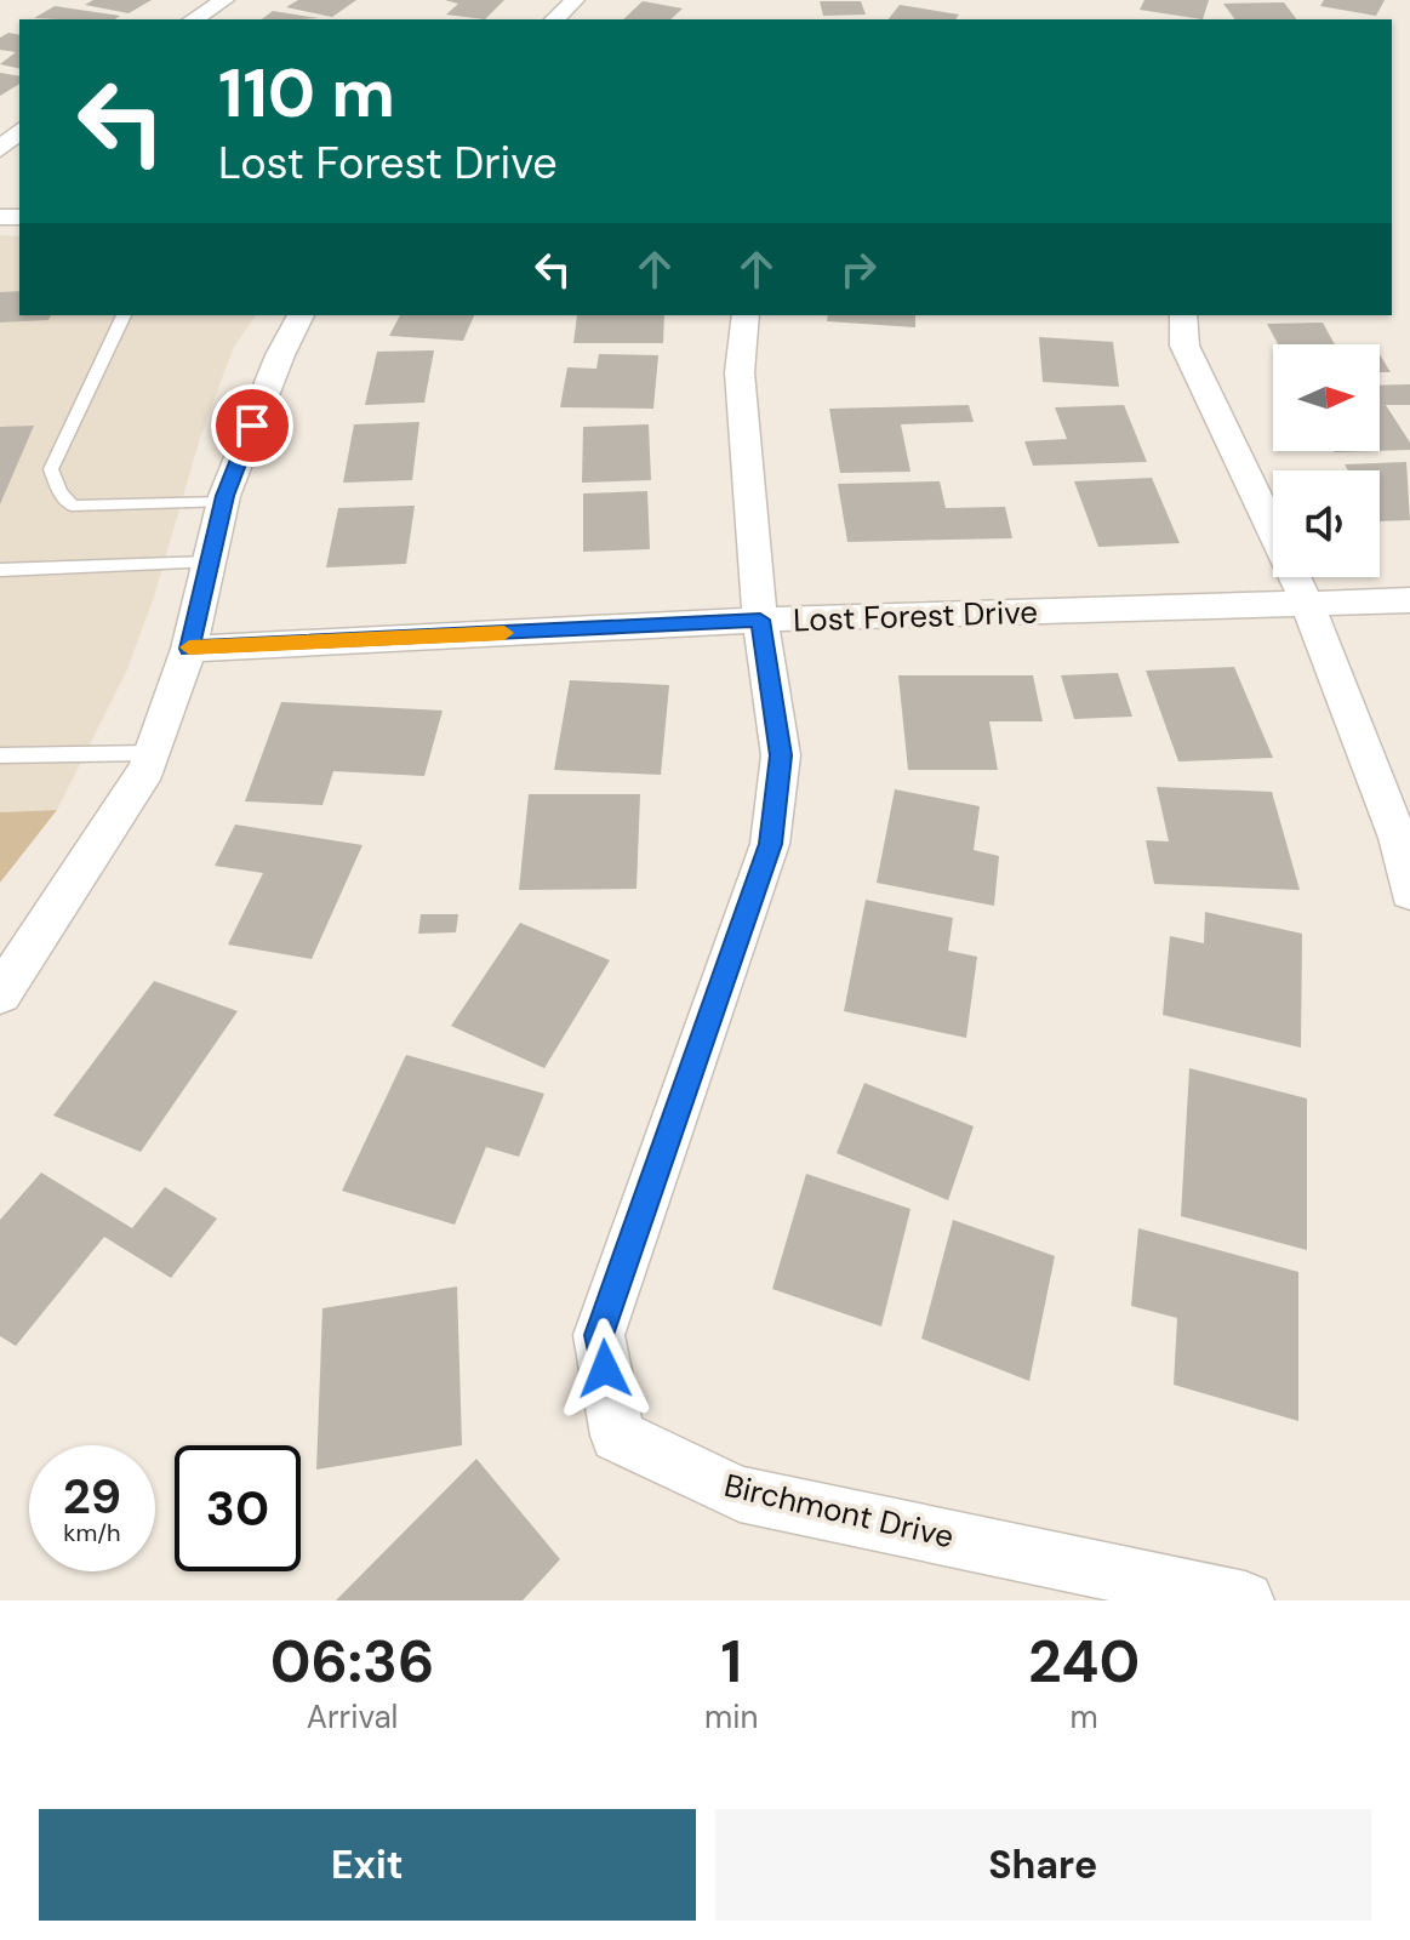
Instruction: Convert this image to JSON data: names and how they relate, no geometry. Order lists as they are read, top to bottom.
{
  "streets": {
    "street": ["Lost Forest Drive", "Birchmont Drive"]
  },
  "crossings": [
    ["Lost Forest Drive", "Birchmont Drive"]
  ],
  "north": "right",
  "page": {
    "turn": ["110 m", "Lost Forest Drive"],
    "speed": "29 km/h",
    "limit": "30",
    "eta": [
      "06:36",
      "Arrival",
      "1",
      "min",
      "240",
      "m"
    ],
    "buttons": ["Exit", "Share"]
  }
}
